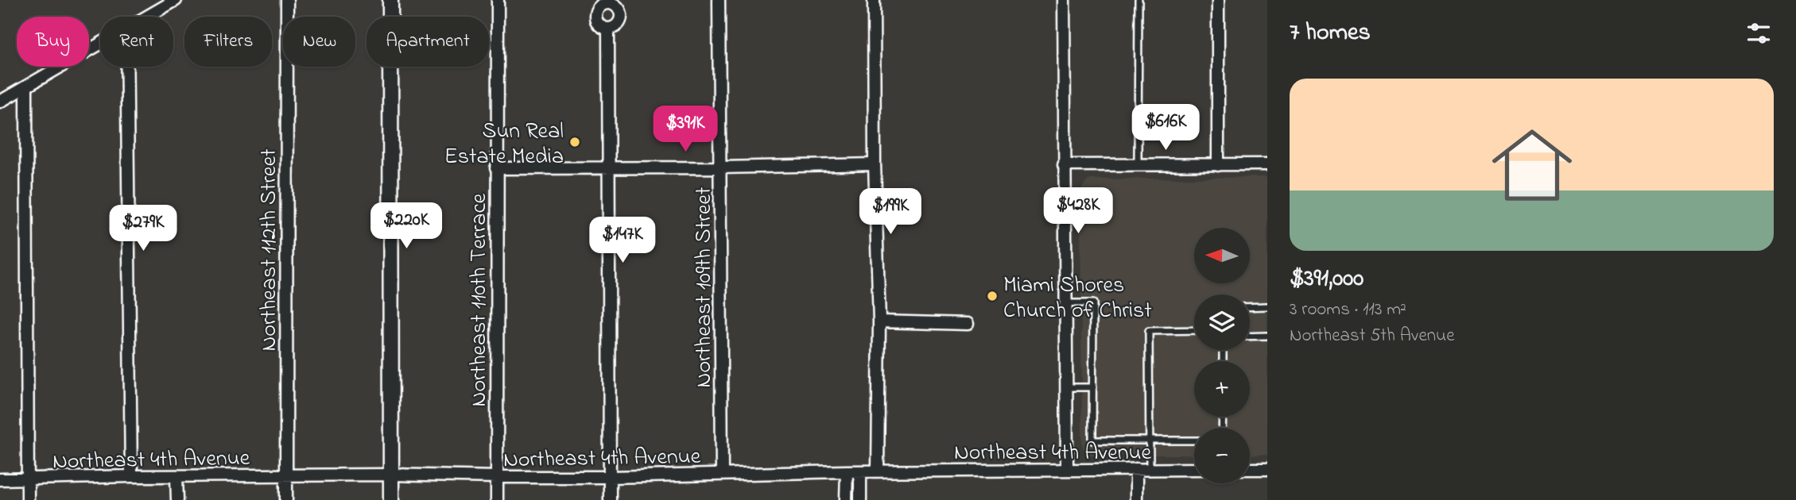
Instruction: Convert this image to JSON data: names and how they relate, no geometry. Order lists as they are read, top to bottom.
{
  "streets": {
    "street": [
      "Northeast 112th Street",
      "Northeast 109th Street",
      "Northeast 110th Terrace",
      "Northeast 4th Avenue"
    ]
  },
  "crossings": [
    ["Northeast 112th Street", "Northeast 4th Avenue"],
    ["Northeast 109th Street", "Northeast 4th Avenue"],
    ["Northeast 110th Terrace", "Northeast 4th Avenue"]
  ],
  "places": ["Sun Real Estate Media", "Miami Shores Church of Christ"],
  "north": "left",
  "page": {
    "heading": "7 homes",
    "chip": [
      "Buy",
      "Rent",
      "Filters",
      "New",
      "Apartment"
    ],
    "list": [
      {
        "name": "$391,000",
        "note": "3 rooms · 113 m² · Northeast 5th Avenue"
      }
    ],
    "price": [
      "$616K",
      "$391K",
      "$428K",
      "$199K",
      "$220K",
      "$279K",
      "$147K"
    ],
    "map_buttons": ["+", "−"]
  }
}
